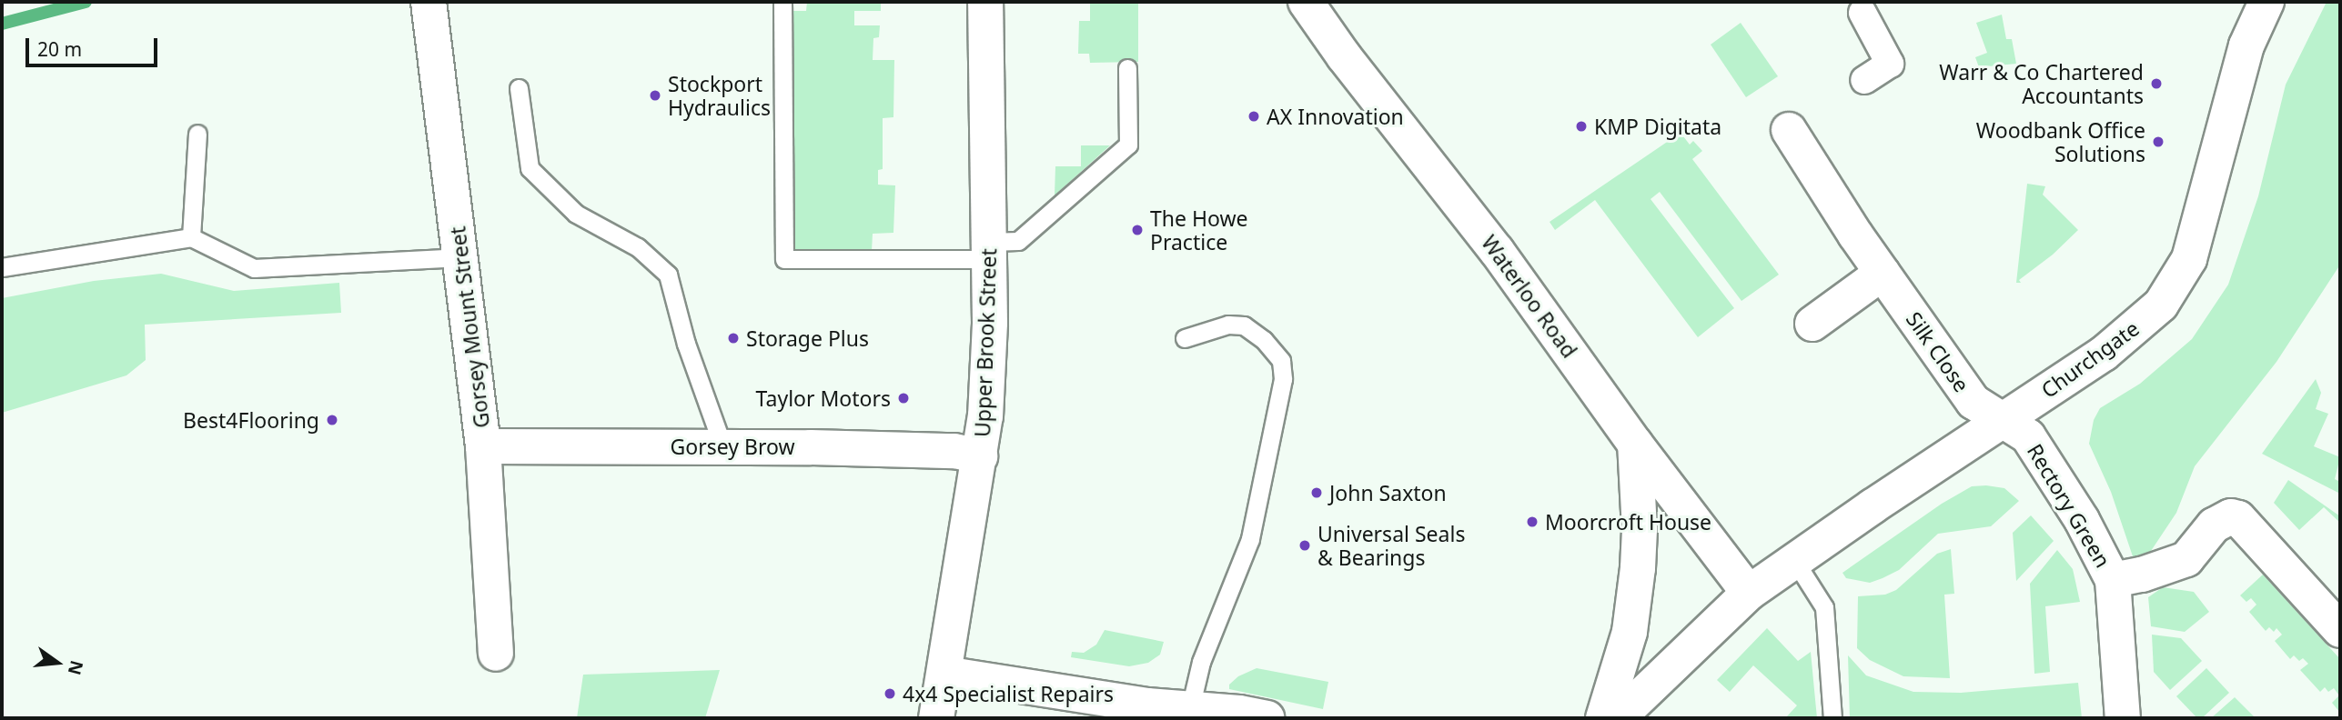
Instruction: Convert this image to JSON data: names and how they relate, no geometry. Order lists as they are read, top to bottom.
{
  "streets": {
    "street": [
      "Waterloo Road",
      "Gorsey Mount Street",
      "Upper Brook Street",
      "Silk Close",
      "Churchgate",
      "Gorsey Brow",
      "Rectory Green"
    ]
  },
  "crossings": [
    ["Waterloo Road", "Churchgate"],
    ["Gorsey Mount Street", "Gorsey Brow"],
    ["Upper Brook Street", "Gorsey Brow"],
    ["Silk Close", "Churchgate"],
    ["Silk Close", "Rectory Green"],
    ["Churchgate", "Rectory Green"]
  ],
  "places": [
    "Warr & Co Chartered Accountants",
    "Stockport Hydraulics",
    "AX Innovation",
    "KMP Digitata",
    "Woodbank Office Solutions",
    "The Howe Practice",
    "Storage Plus",
    "Taylor Motors",
    "Best4Flooring",
    "John Saxton",
    "Moorcroft House",
    "Universal Seals & Bearings",
    "4x4 Specialist Repairs"
  ],
  "scale_bar": "20 m",
  "north": "right"
}
